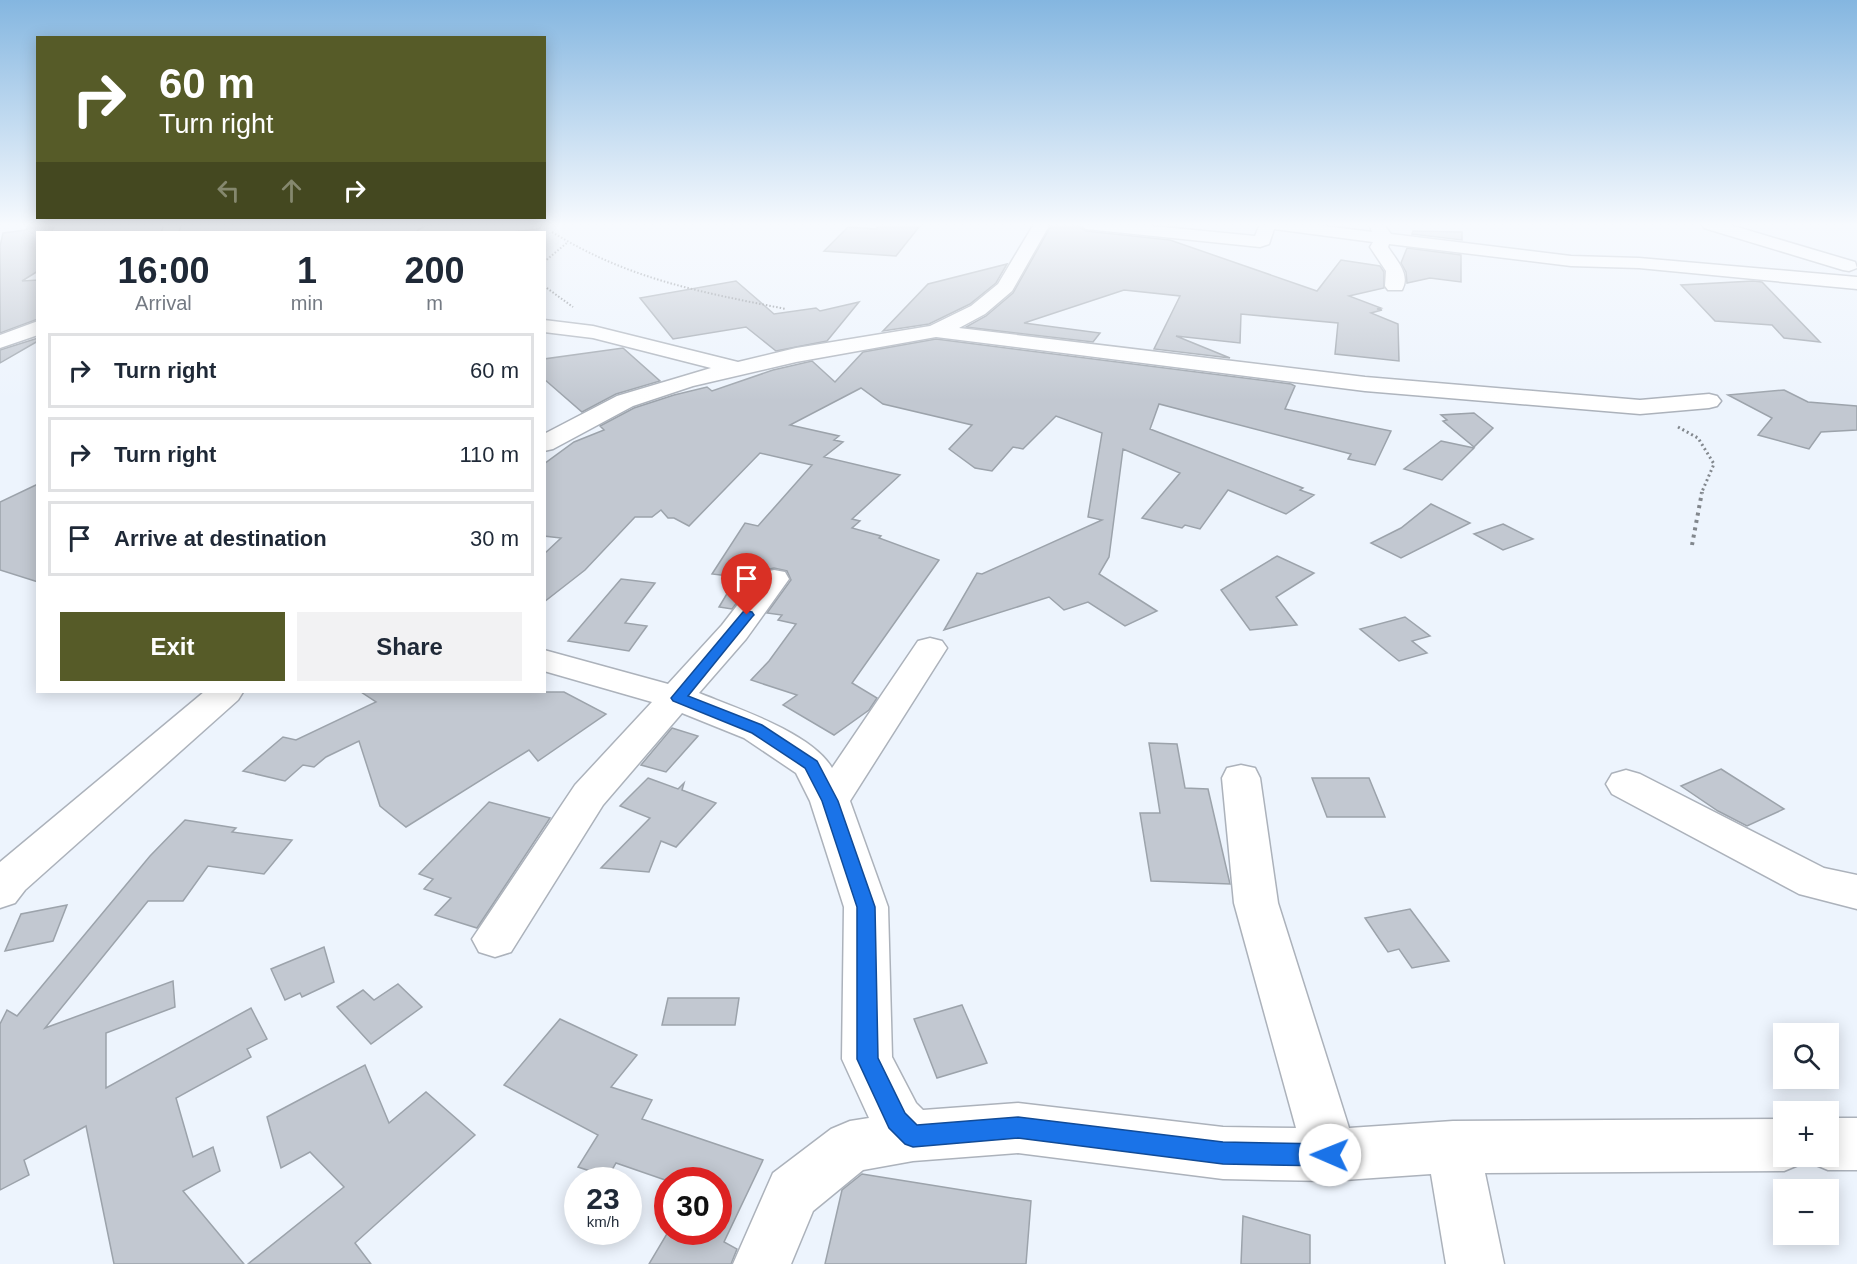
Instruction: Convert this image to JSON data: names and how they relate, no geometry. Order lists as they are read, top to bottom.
{
  "page": {
    "turn": ["60 m", "Turn right"],
    "eta": [
      "16:00",
      "Arrival",
      "1",
      "min",
      "200",
      "m"
    ],
    "list": [
      {
        "name": "Turn right",
        "value": "60 m"
      },
      {
        "name": "Turn right",
        "value": "110 m"
      },
      {
        "name": "Arrive at destination",
        "value": "30 m"
      }
    ],
    "buttons": ["Exit", "Share"],
    "map_buttons": ["+", "−"],
    "speed": "23 km/h",
    "limit": "30"
  }
}
